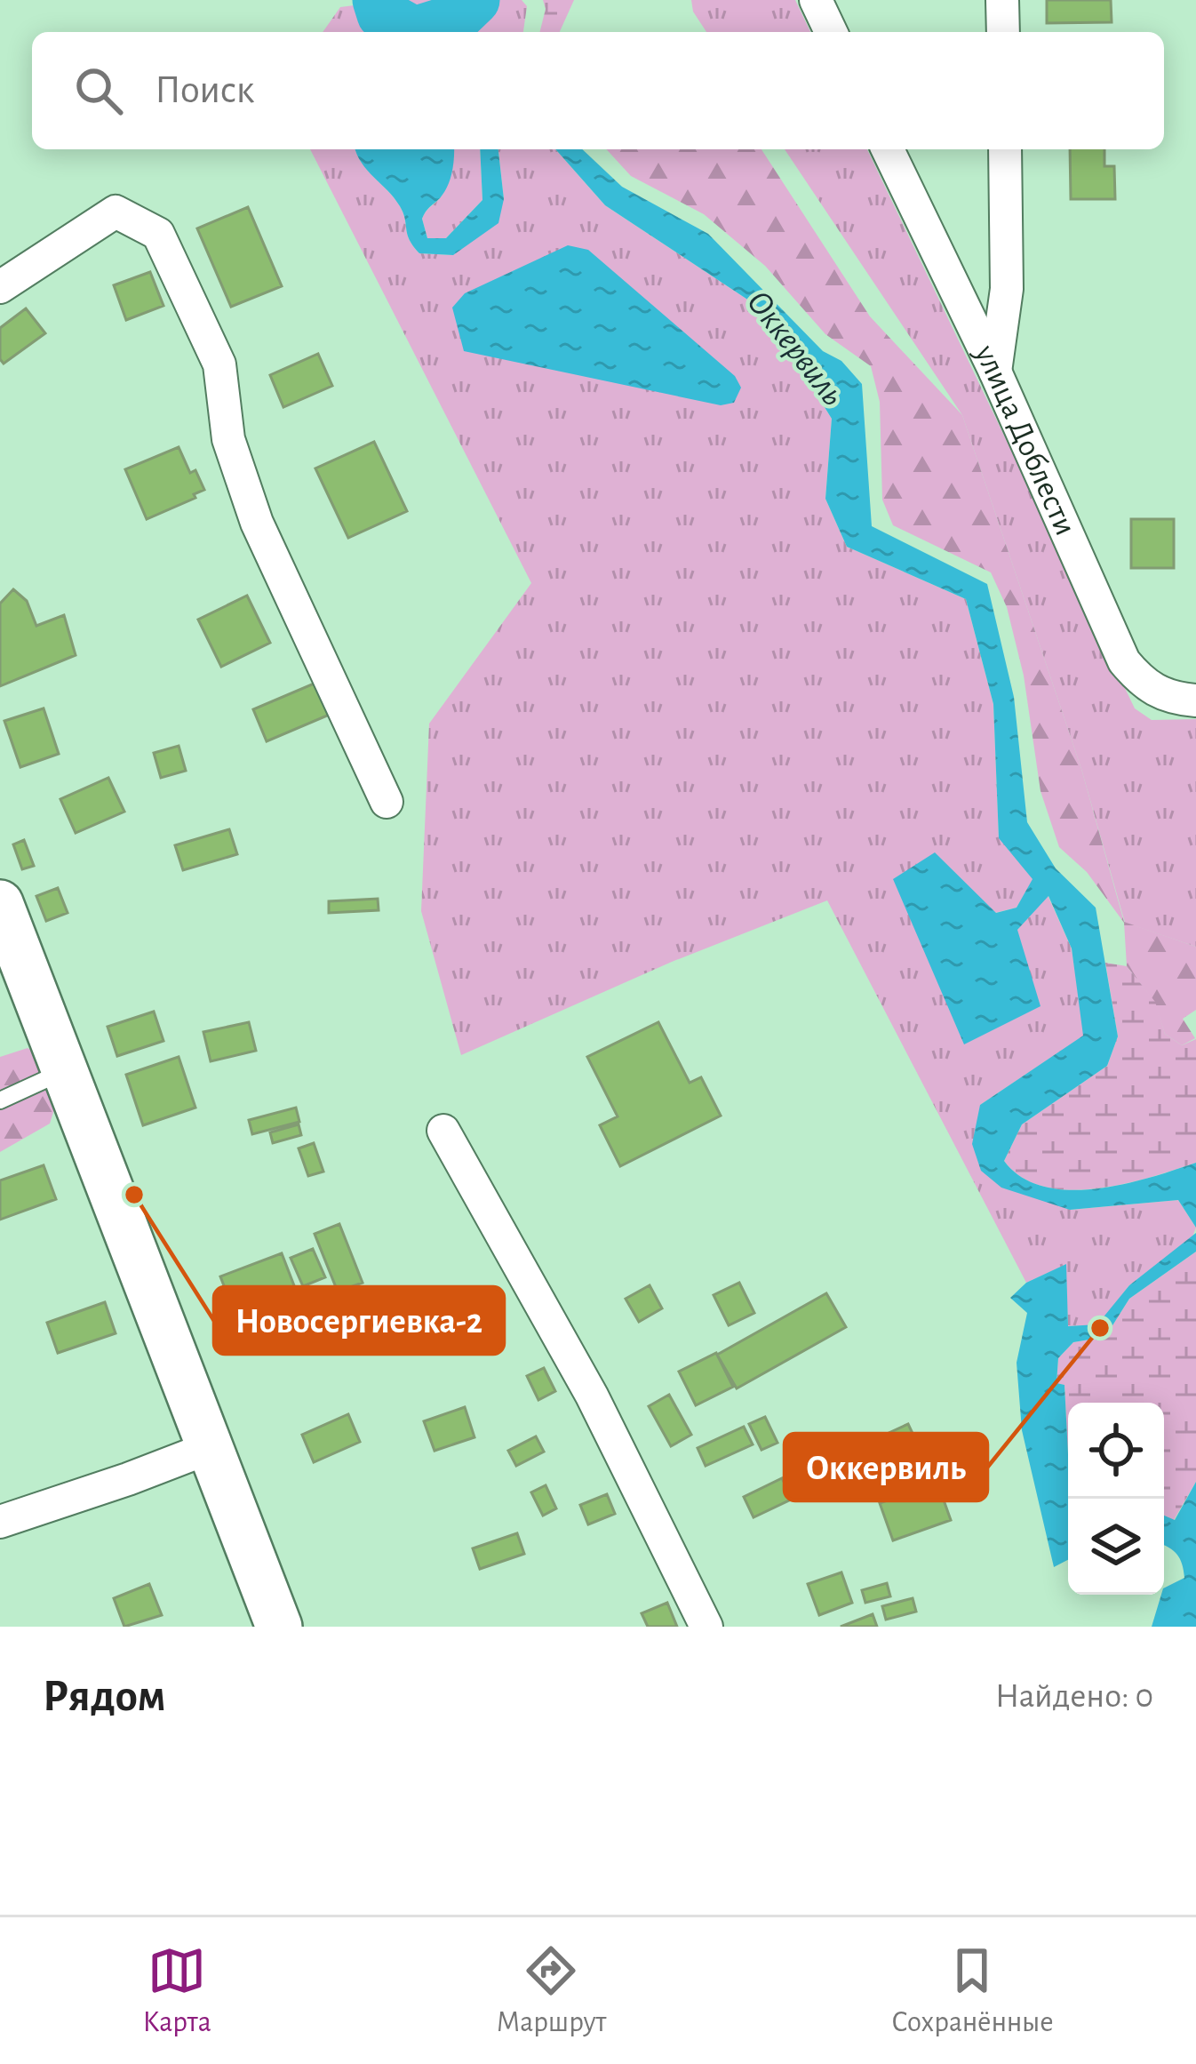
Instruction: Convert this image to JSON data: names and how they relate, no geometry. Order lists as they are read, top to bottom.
{
  "streets": {
    "street": ["улица Доблести"]
  },
  "water": ["Оккервиль"],
  "places": ["Новосергиевка-2", "Оккервиль"],
  "page": {
    "search": "Поиск",
    "heading": ["Рядом", "Найдено: 0"],
    "nav": ["Карта", "Маршрут", "Сохранённые"]
  }
}
